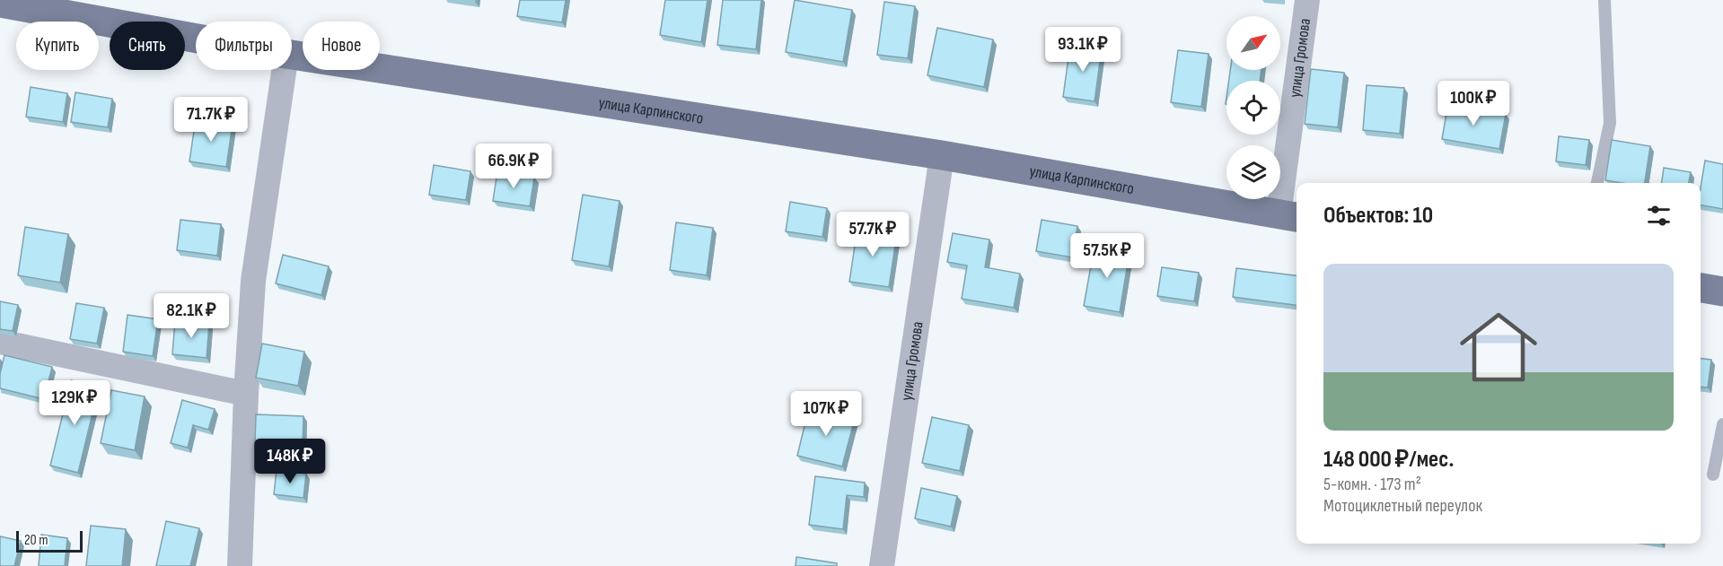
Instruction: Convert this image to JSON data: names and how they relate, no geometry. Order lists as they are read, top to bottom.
{
  "streets": {
    "main road": ["улица Карпинского"],
    "street": ["улица Громова"]
  },
  "crossings": [
    ["улица Громова", "улица Карпинского"]
  ],
  "scale_bar": "20 m",
  "north": "top right",
  "page": {
    "chip": [
      "Купить",
      "Снять",
      "Фильтры",
      "Новое"
    ],
    "price": [
      "93.1K ₽",
      "100K ₽",
      "71.7K ₽",
      "66.9K ₽",
      "57.7K ₽",
      "57.5K ₽",
      "82.1K ₽",
      "129K ₽",
      "107K ₽",
      "148K ₽"
    ],
    "heading": "Объектов: 10",
    "list": [
      {
        "name": "148 000 ₽/мес.",
        "note": "5-комн. · 173 m² · Мотоциклетный переулок"
      }
    ],
    "scale": "20 m"
  }
}
